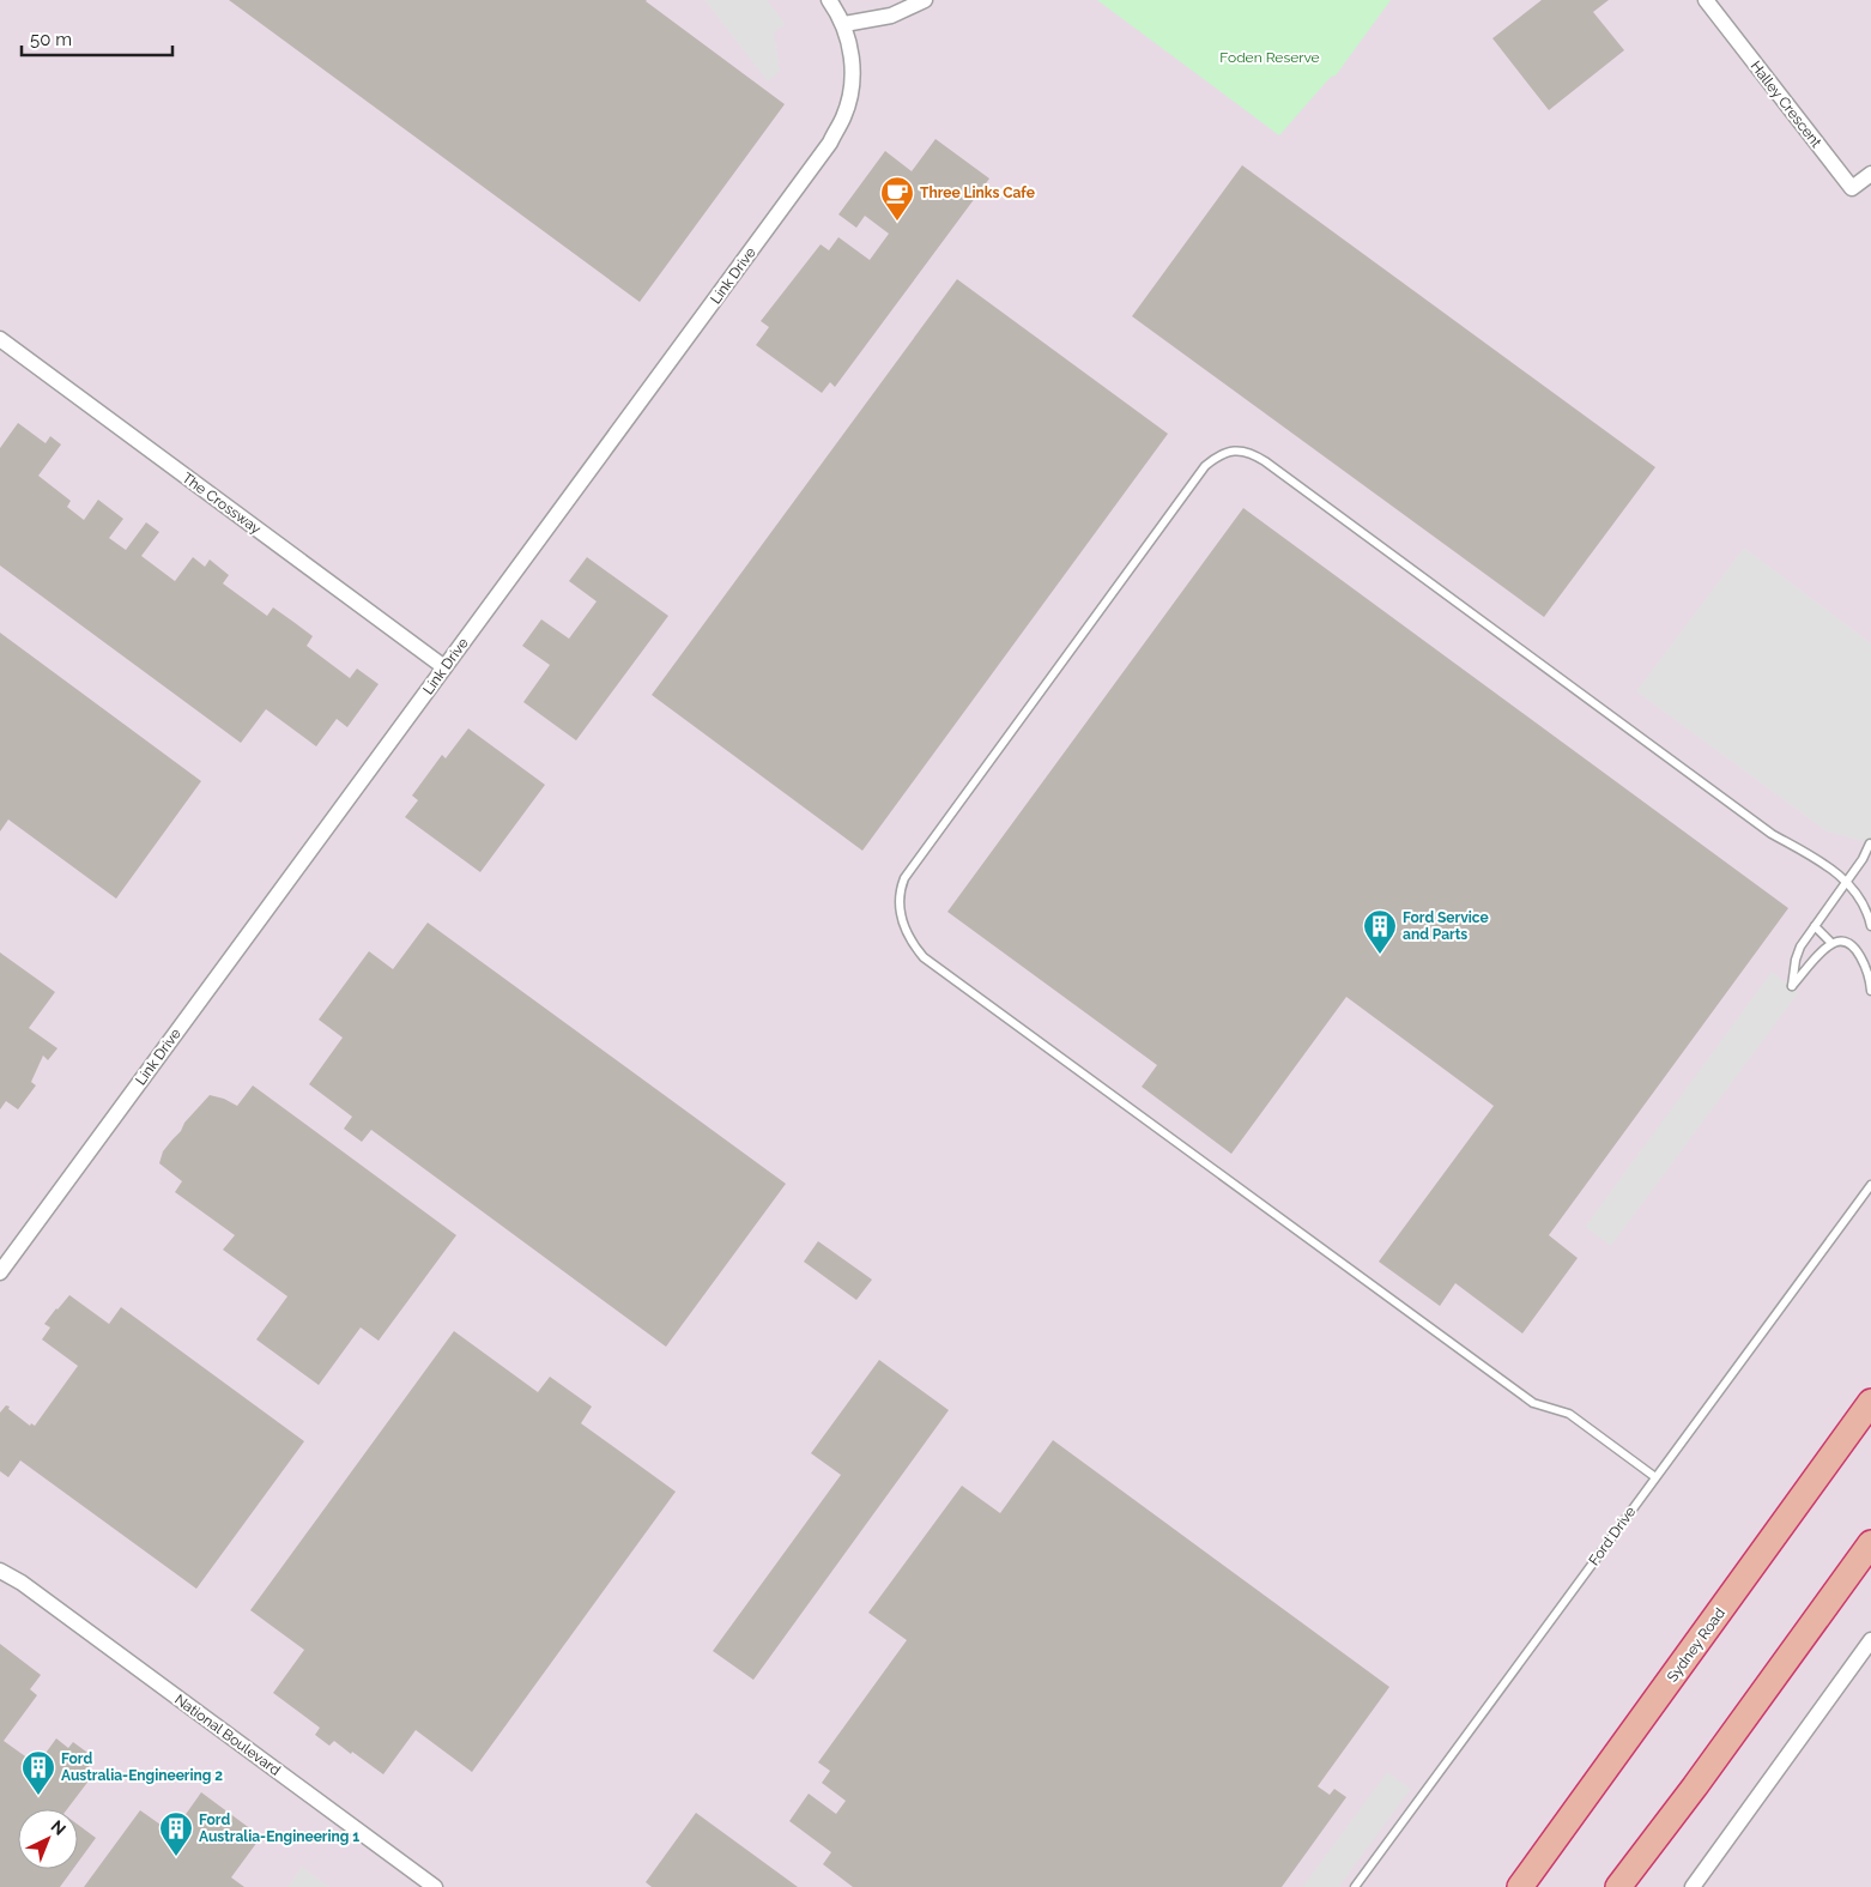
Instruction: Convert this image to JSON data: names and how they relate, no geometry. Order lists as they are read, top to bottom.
{
  "streets": {
    "highway": ["Sydney Road"],
    "street": [
      "Halley Crescent",
      "Link Drive",
      "The Crossway",
      "National Boulevard"
    ],
    "lane": ["Ford Drive"]
  },
  "crossings": [
    ["Link Drive", "The Crossway"]
  ],
  "parks": ["Foden Reserve"],
  "places": {
    "cafe": ["Three Links Cafe"],
    "building": ["Ford Service and Parts", "Ford Australia-Engineering 2", "Ford Australia-Engineering 1"]
  },
  "scale_bar": "50 m",
  "north": "top right"
}
